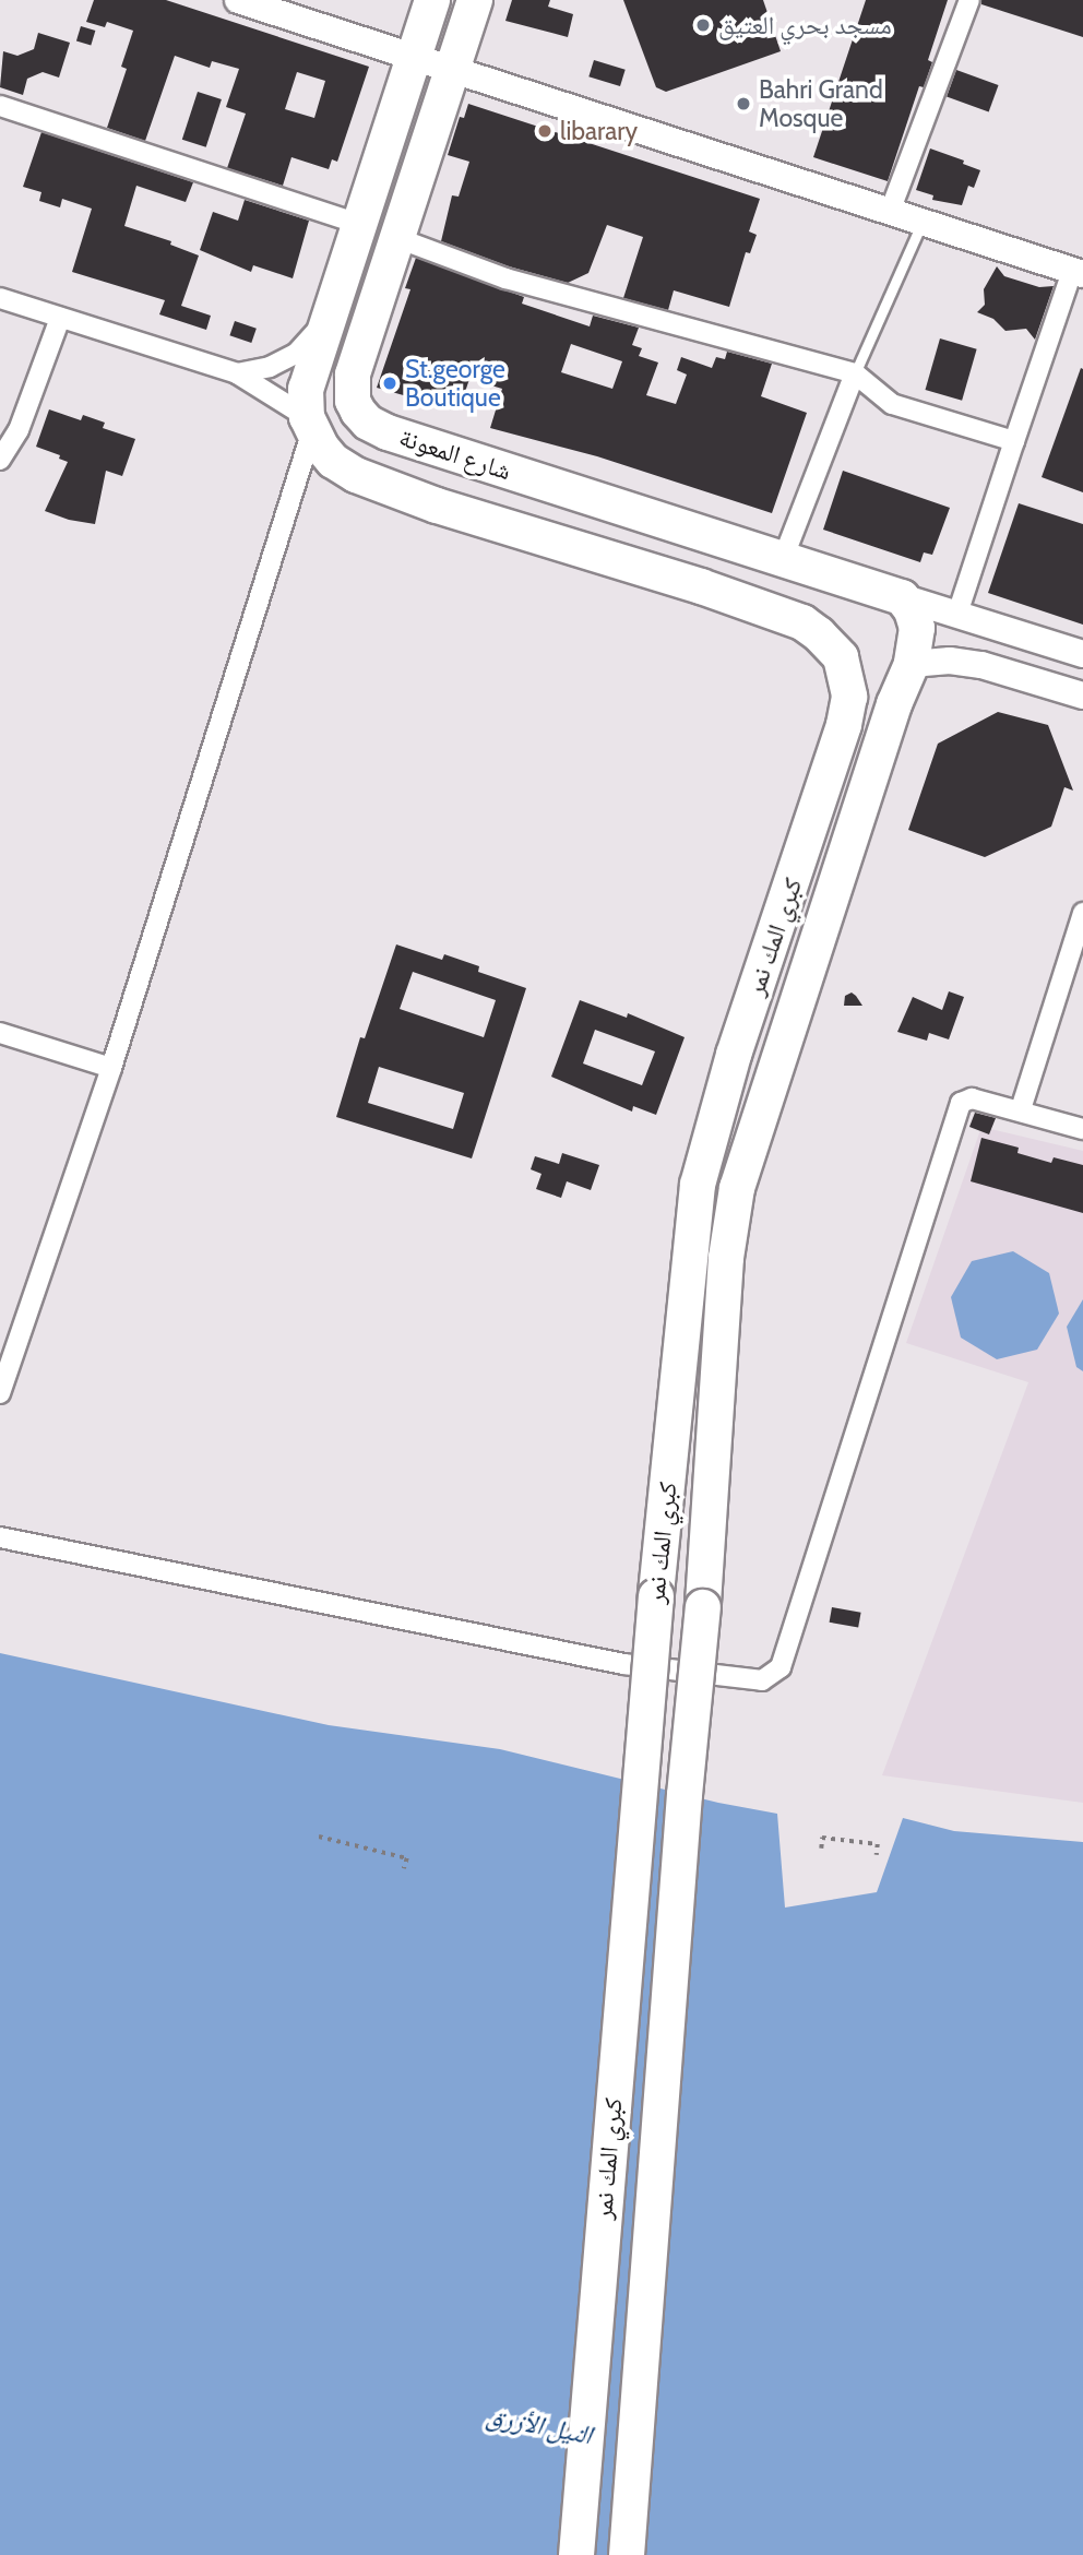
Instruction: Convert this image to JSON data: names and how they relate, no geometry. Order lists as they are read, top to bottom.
{
  "streets": {
    "highway": ["شارع المعونة", "كبري المك نمر"]
  },
  "crossings": [
    ["شارع المعونة", "كبري المك نمر"]
  ],
  "water": ["النيل الأزرق"],
  "places": [
    "مسجد بحري العتيق",
    "Bahri Grand Mosque",
    "libarary",
    "St.george Boutique"
  ]
}
